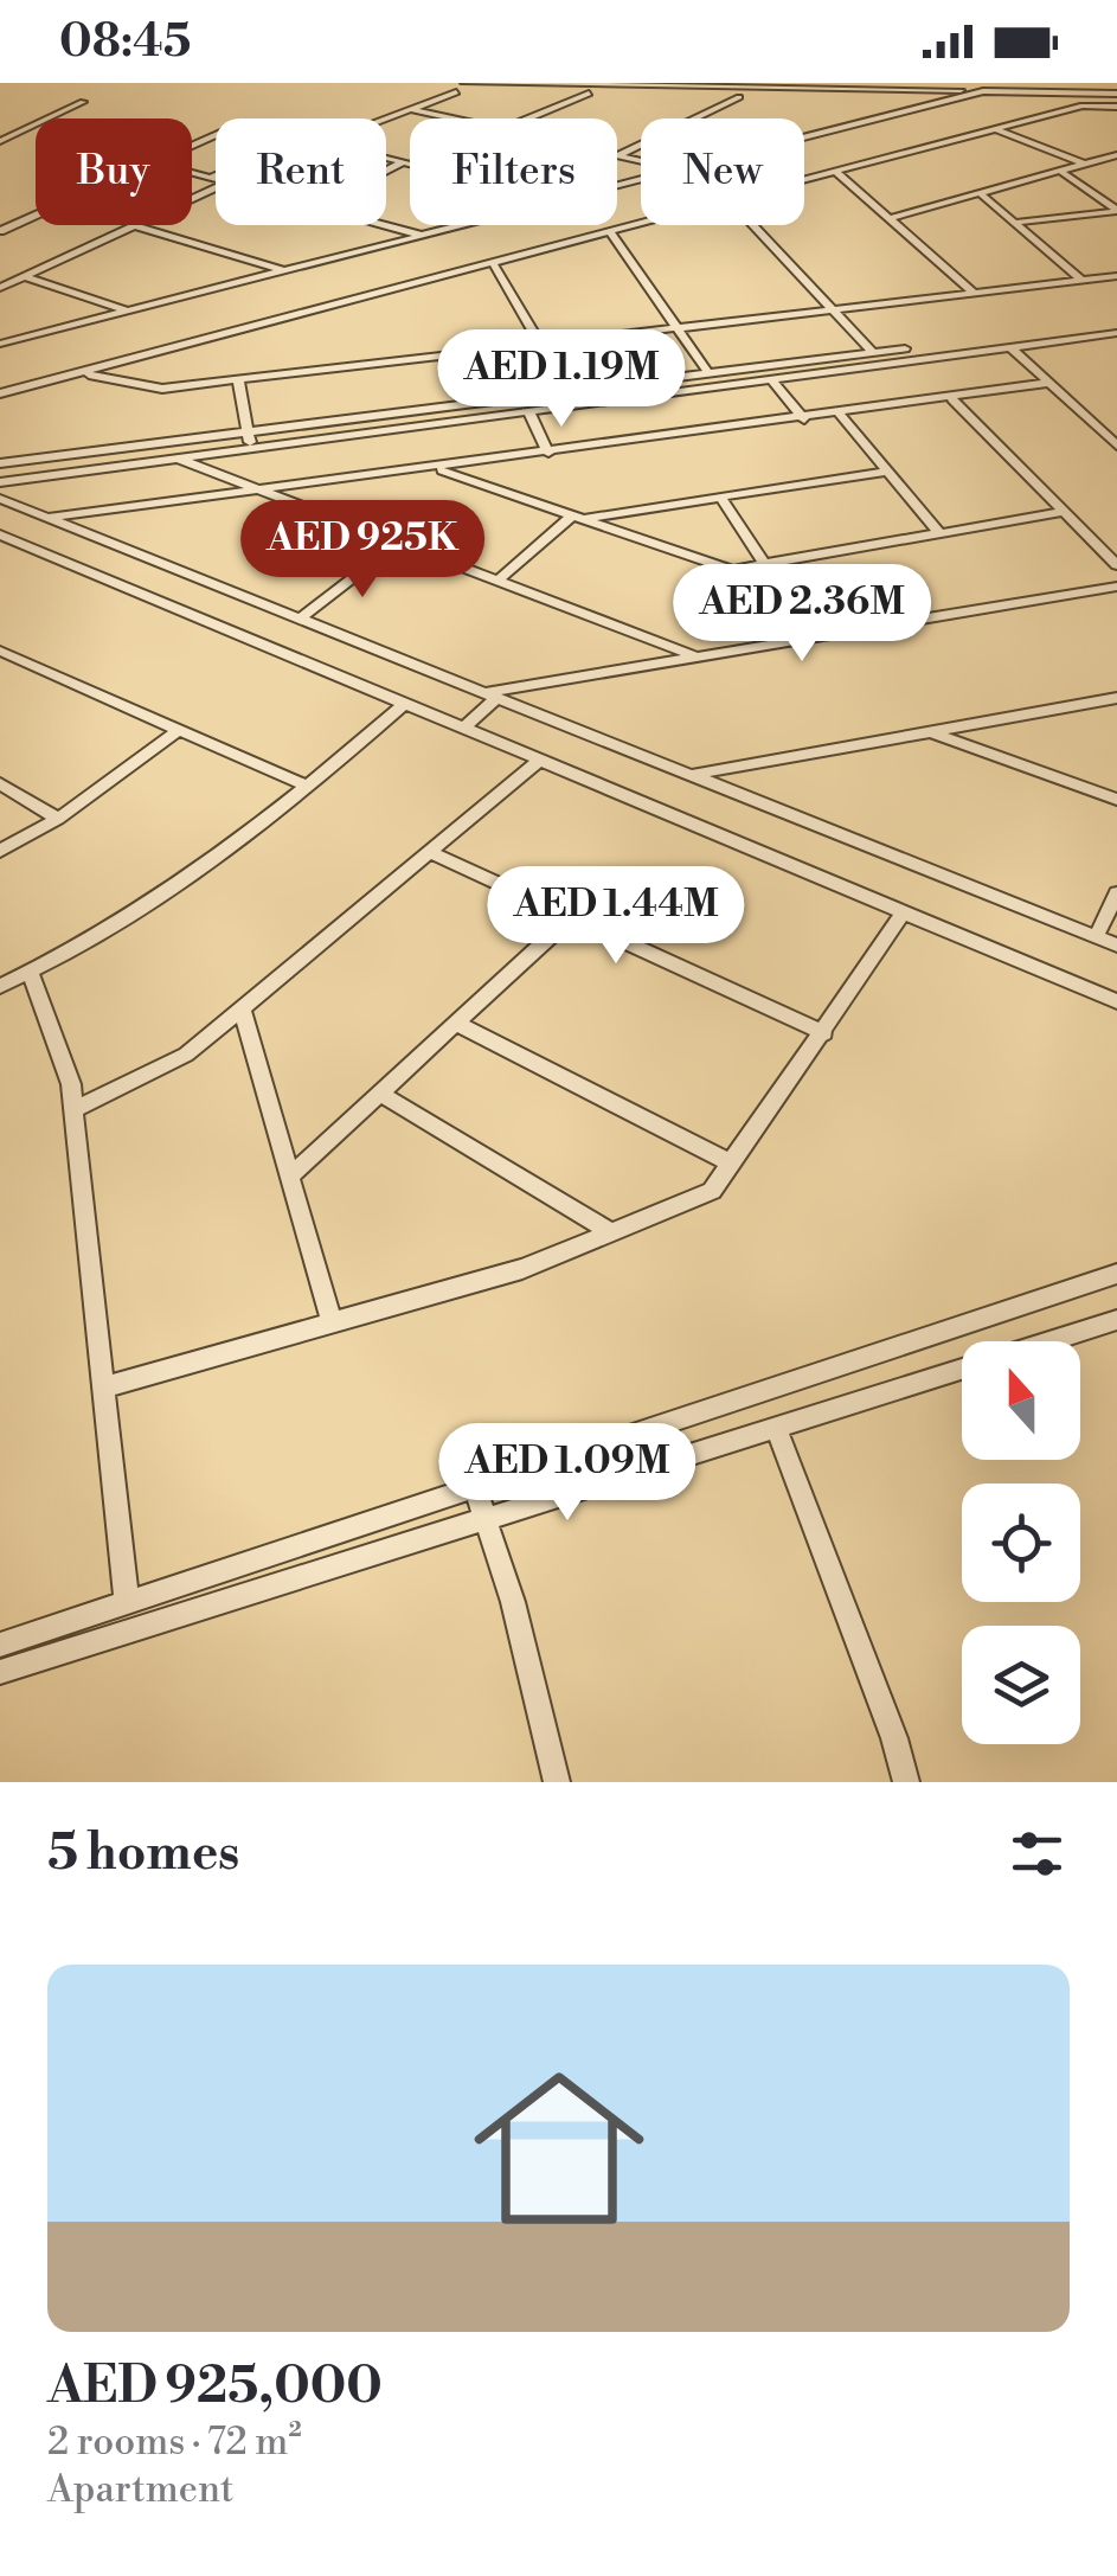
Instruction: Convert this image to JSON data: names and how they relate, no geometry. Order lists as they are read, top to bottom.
{
  "north": "top",
  "page": {
    "status": "08:45",
    "chip": [
      "Buy",
      "Rent",
      "Filters",
      "New"
    ],
    "price": [
      "AED 1.19M",
      "AED 925K",
      "AED 2.36M",
      "AED 1.44M",
      "AED 1.09M"
    ],
    "heading": "5 homes",
    "list": [
      {
        "name": "AED 925,000",
        "note": "2 rooms · 72 m² · Apartment"
      }
    ]
  }
}
